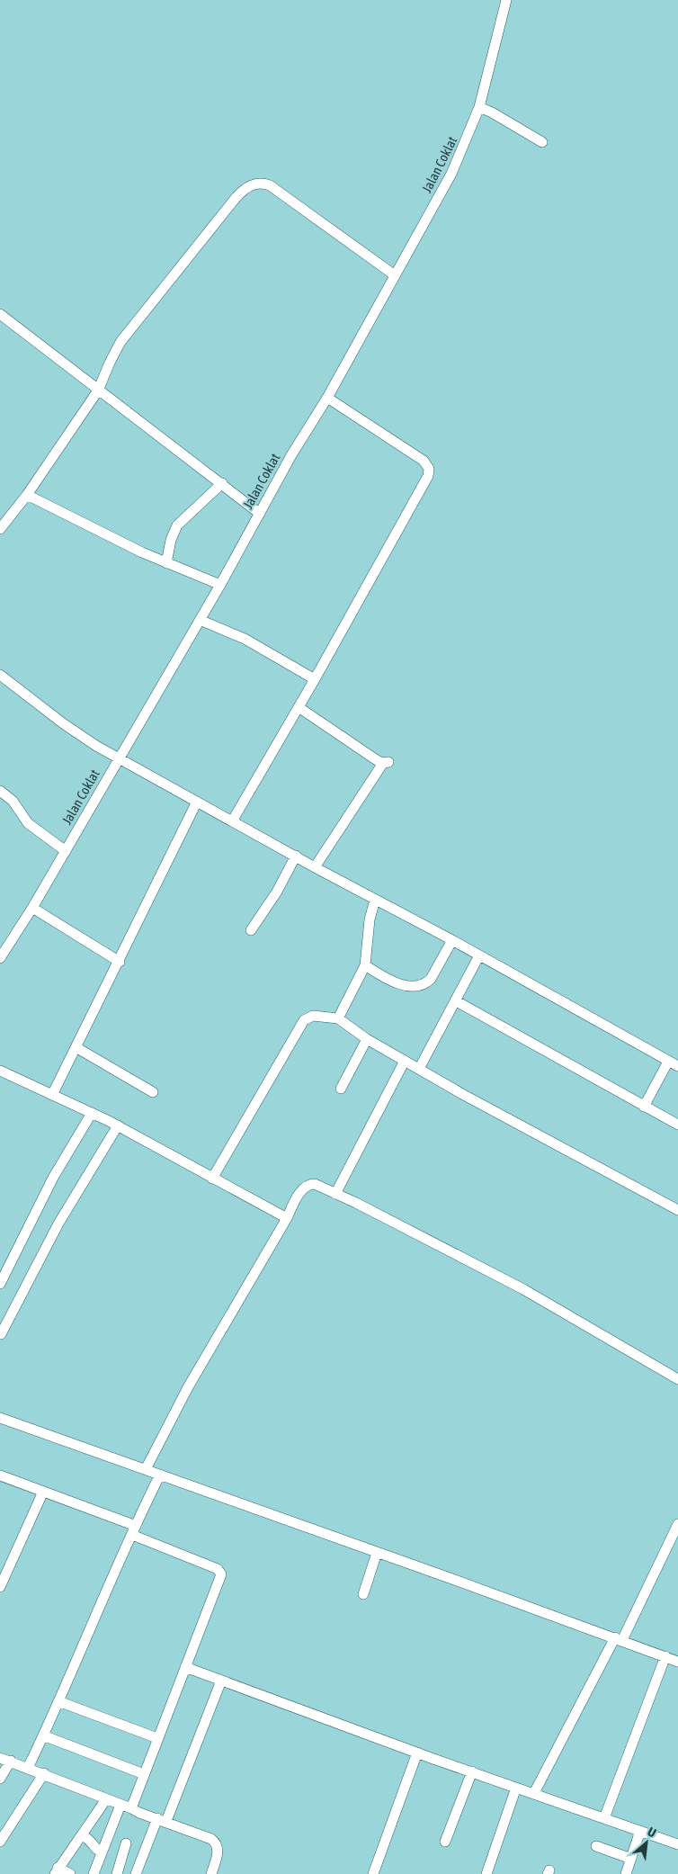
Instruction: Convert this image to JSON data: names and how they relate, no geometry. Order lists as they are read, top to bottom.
{
  "streets": {
    "street": ["Jalan Coklat"]
  },
  "north": "top right"
}
